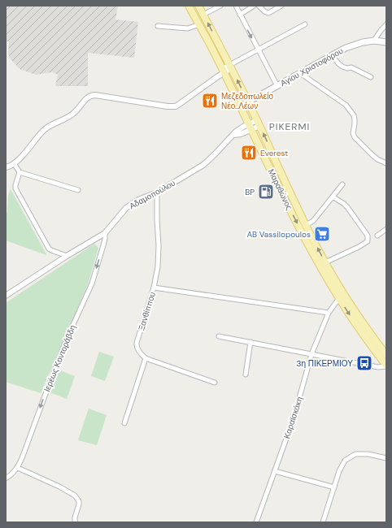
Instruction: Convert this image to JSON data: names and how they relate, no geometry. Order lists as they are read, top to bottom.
{
  "streets": {
    "main road": ["Αγίου Χριστοφόρου", "Μαραθώνος"],
    "street": [
      "Αδαμοπούλου",
      "Ξανθίππου",
      "Ιερέως Κοντοράβδη",
      "Καραϊσκάκη"
    ]
  },
  "crossings": [
    ["Αγίου Χριστοφόρου", "Μαραθώνος"],
    ["Μαραθώνος", "Αδαμοπούλου"],
    ["Μαραθώνος", "Καραϊσκάκη"],
    ["Αδαμοπούλου", "Ξανθίππου"],
    ["Αδαμοπούλου", "Ιερέως Κοντοράβδη"]
  ],
  "one_way": ["Ιερέως Κοντοράβδη"],
  "districts": ["PIKERMI"],
  "places": {
    "restaurant": ["Μεζεδοπωλείο Νέο..Λέων", "Everest"],
    "fuel station": ["BP"],
    "supermarket": ["AB Vassilopoulos"],
    "bus stop": ["3η ΠΙΚΕΡΜΙΟΥ"]
  }
}
